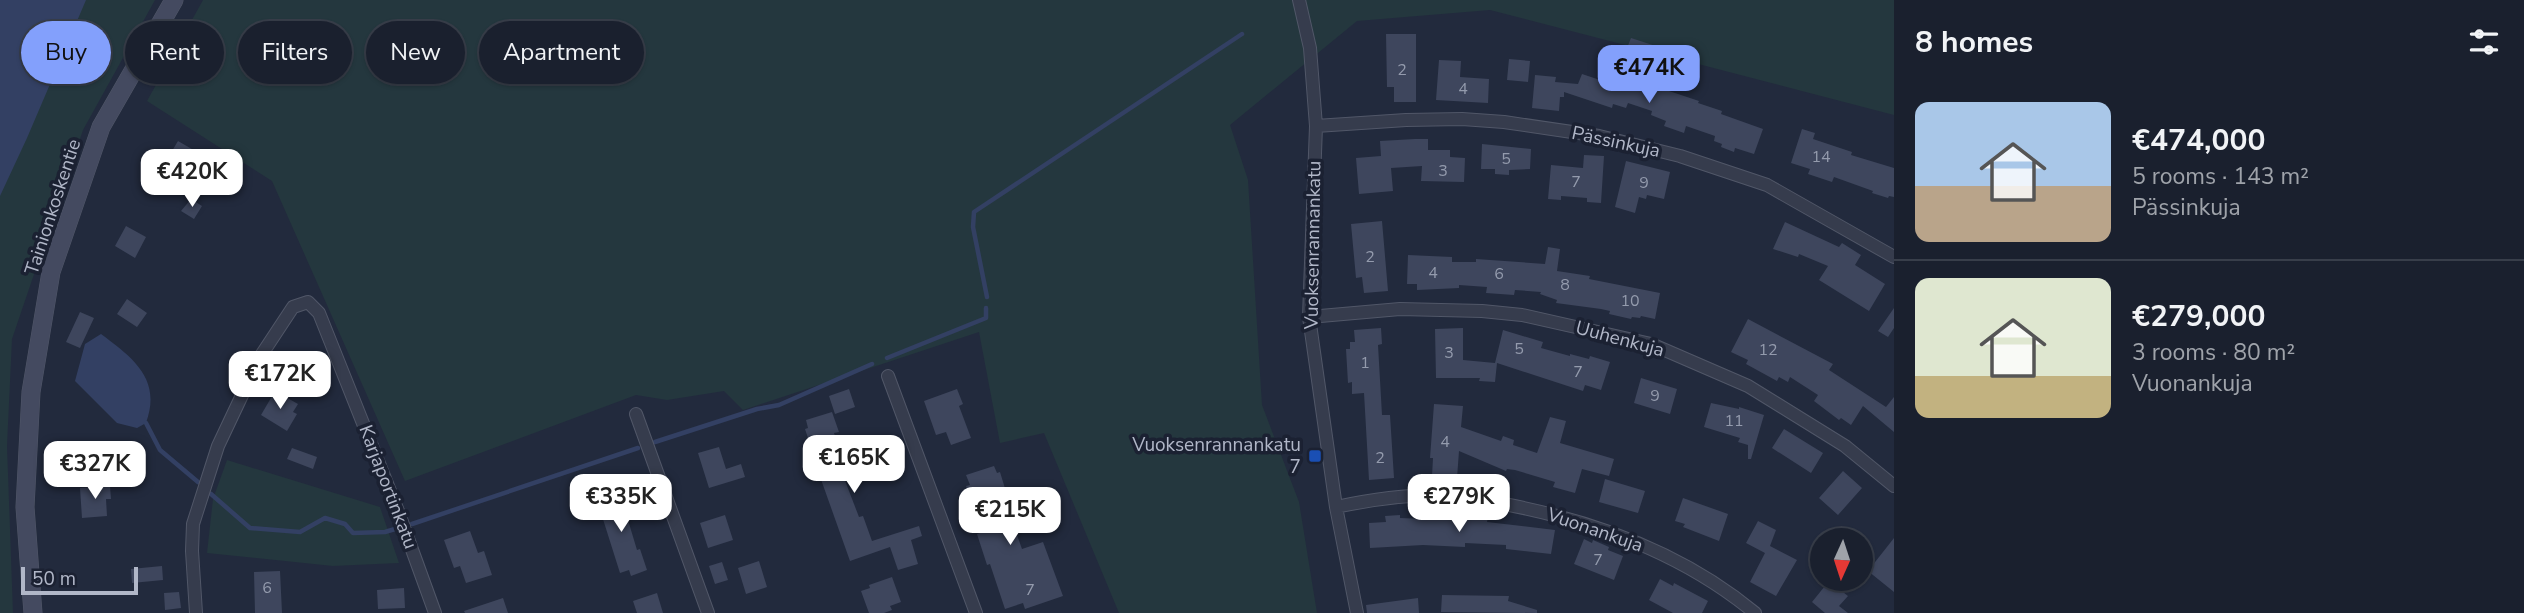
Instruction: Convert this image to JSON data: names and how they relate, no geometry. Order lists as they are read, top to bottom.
{
  "streets": {
    "main road": ["Tainionkoskentie"],
    "street": [
      "Pässinkuja",
      "Vuoksenrannankatu",
      "Uuhenkuja",
      "Karjaportinkatu",
      "Vuonankuja"
    ]
  },
  "crossings": [
    ["Pässinkuja", "Vuoksenrannankatu"],
    ["Vuoksenrannankatu", "Uuhenkuja"],
    ["Vuoksenrannankatu", "Vuonankuja"]
  ],
  "places": {
    "transit": ["Vuoksenrannankatu 7"]
  },
  "house_numbers": [
    "2",
    "4",
    "14",
    "5",
    "3",
    "7",
    "9",
    "2",
    "4",
    "6",
    "8",
    "10",
    "5",
    "12",
    "3",
    "1",
    "7",
    "9",
    "11",
    "4",
    "2",
    "7",
    "6",
    "7"
  ],
  "scale_bar": "50 m",
  "north": "bottom",
  "page": {
    "heading": "8 homes",
    "chip": [
      "Buy",
      "Rent",
      "Filters",
      "New",
      "Apartment"
    ],
    "price": [
      "€474K",
      "€420K",
      "€172K",
      "€165K",
      "€327K",
      "€335K",
      "€279K",
      "€215K"
    ],
    "list": [
      {
        "name": "€474,000",
        "note": "5 rooms · 143 m² · Pässinkuja"
      },
      {
        "name": "€279,000",
        "note": "3 rooms · 80 m² · Vuonankuja"
      }
    ],
    "scale": "50 m"
  }
}
